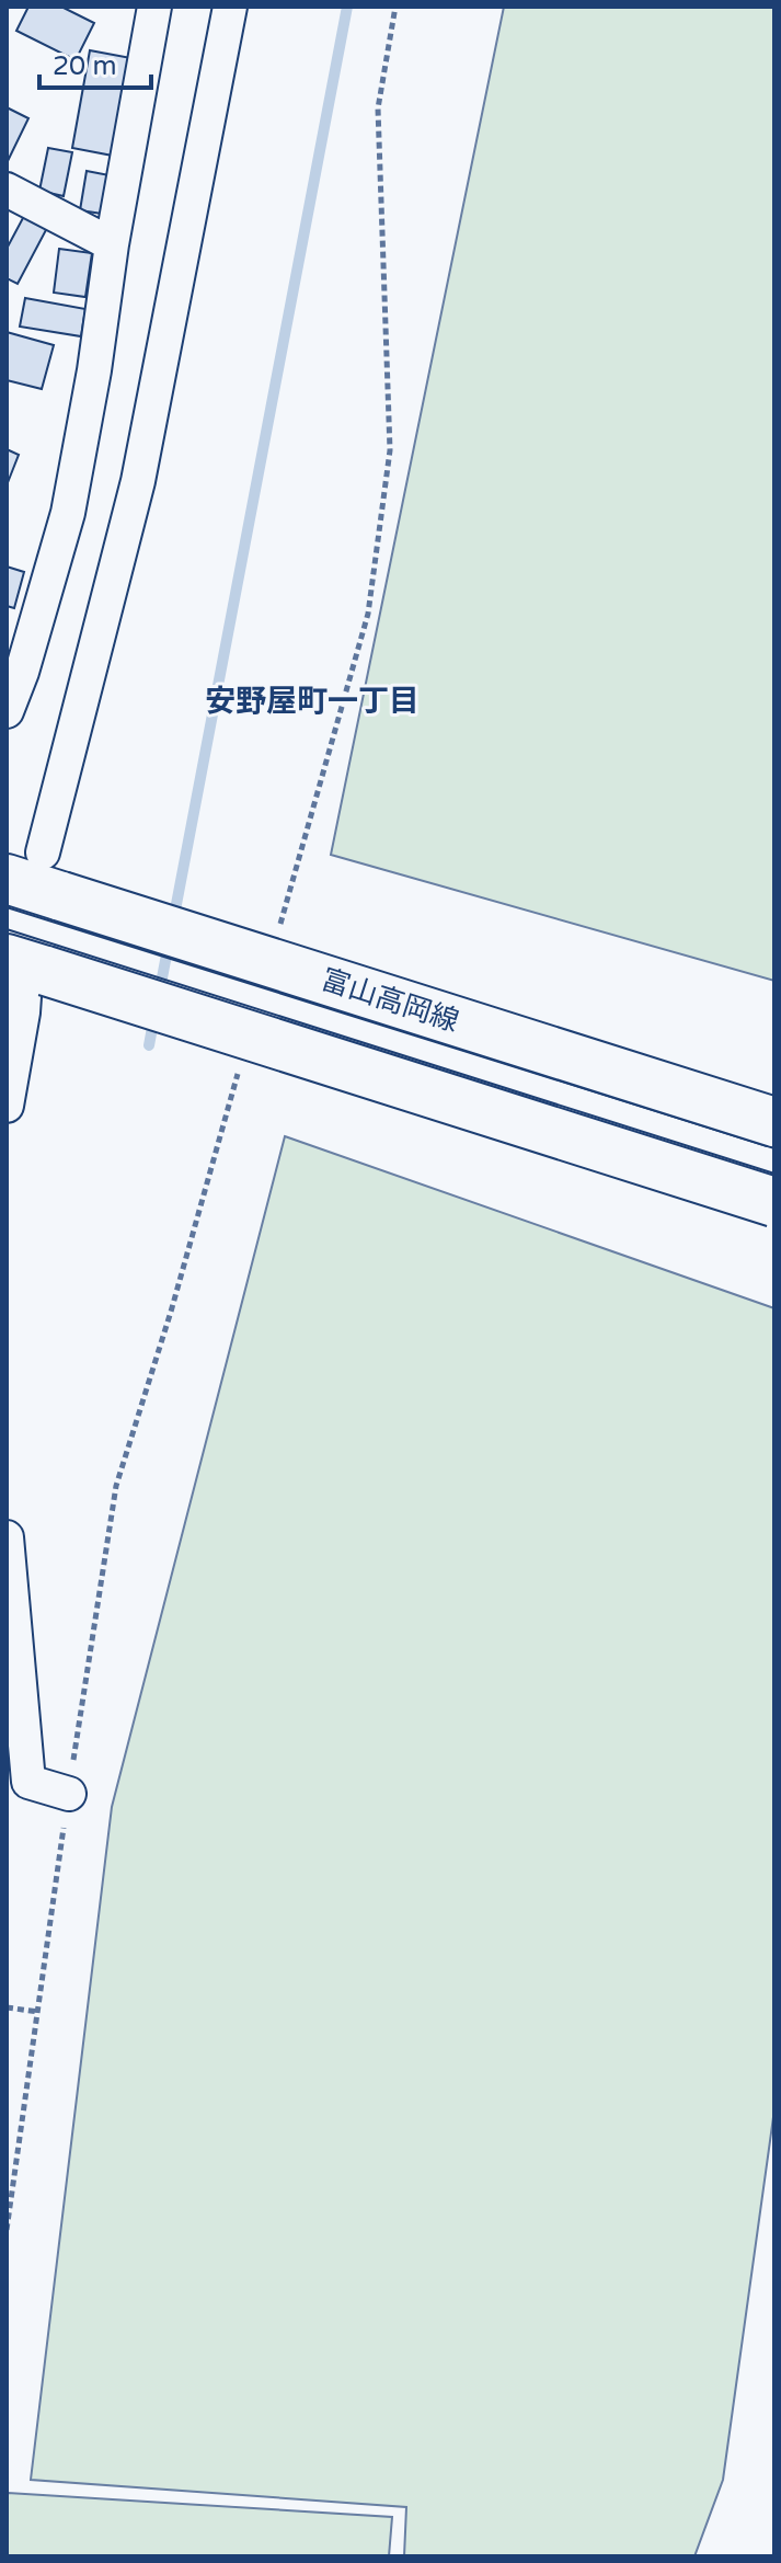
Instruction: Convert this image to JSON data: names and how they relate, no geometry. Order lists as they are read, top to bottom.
{
  "streets": {
    "main road": ["富山高岡線"]
  },
  "districts": ["安野屋町一丁目"],
  "scale_bar": "20 m"
}
